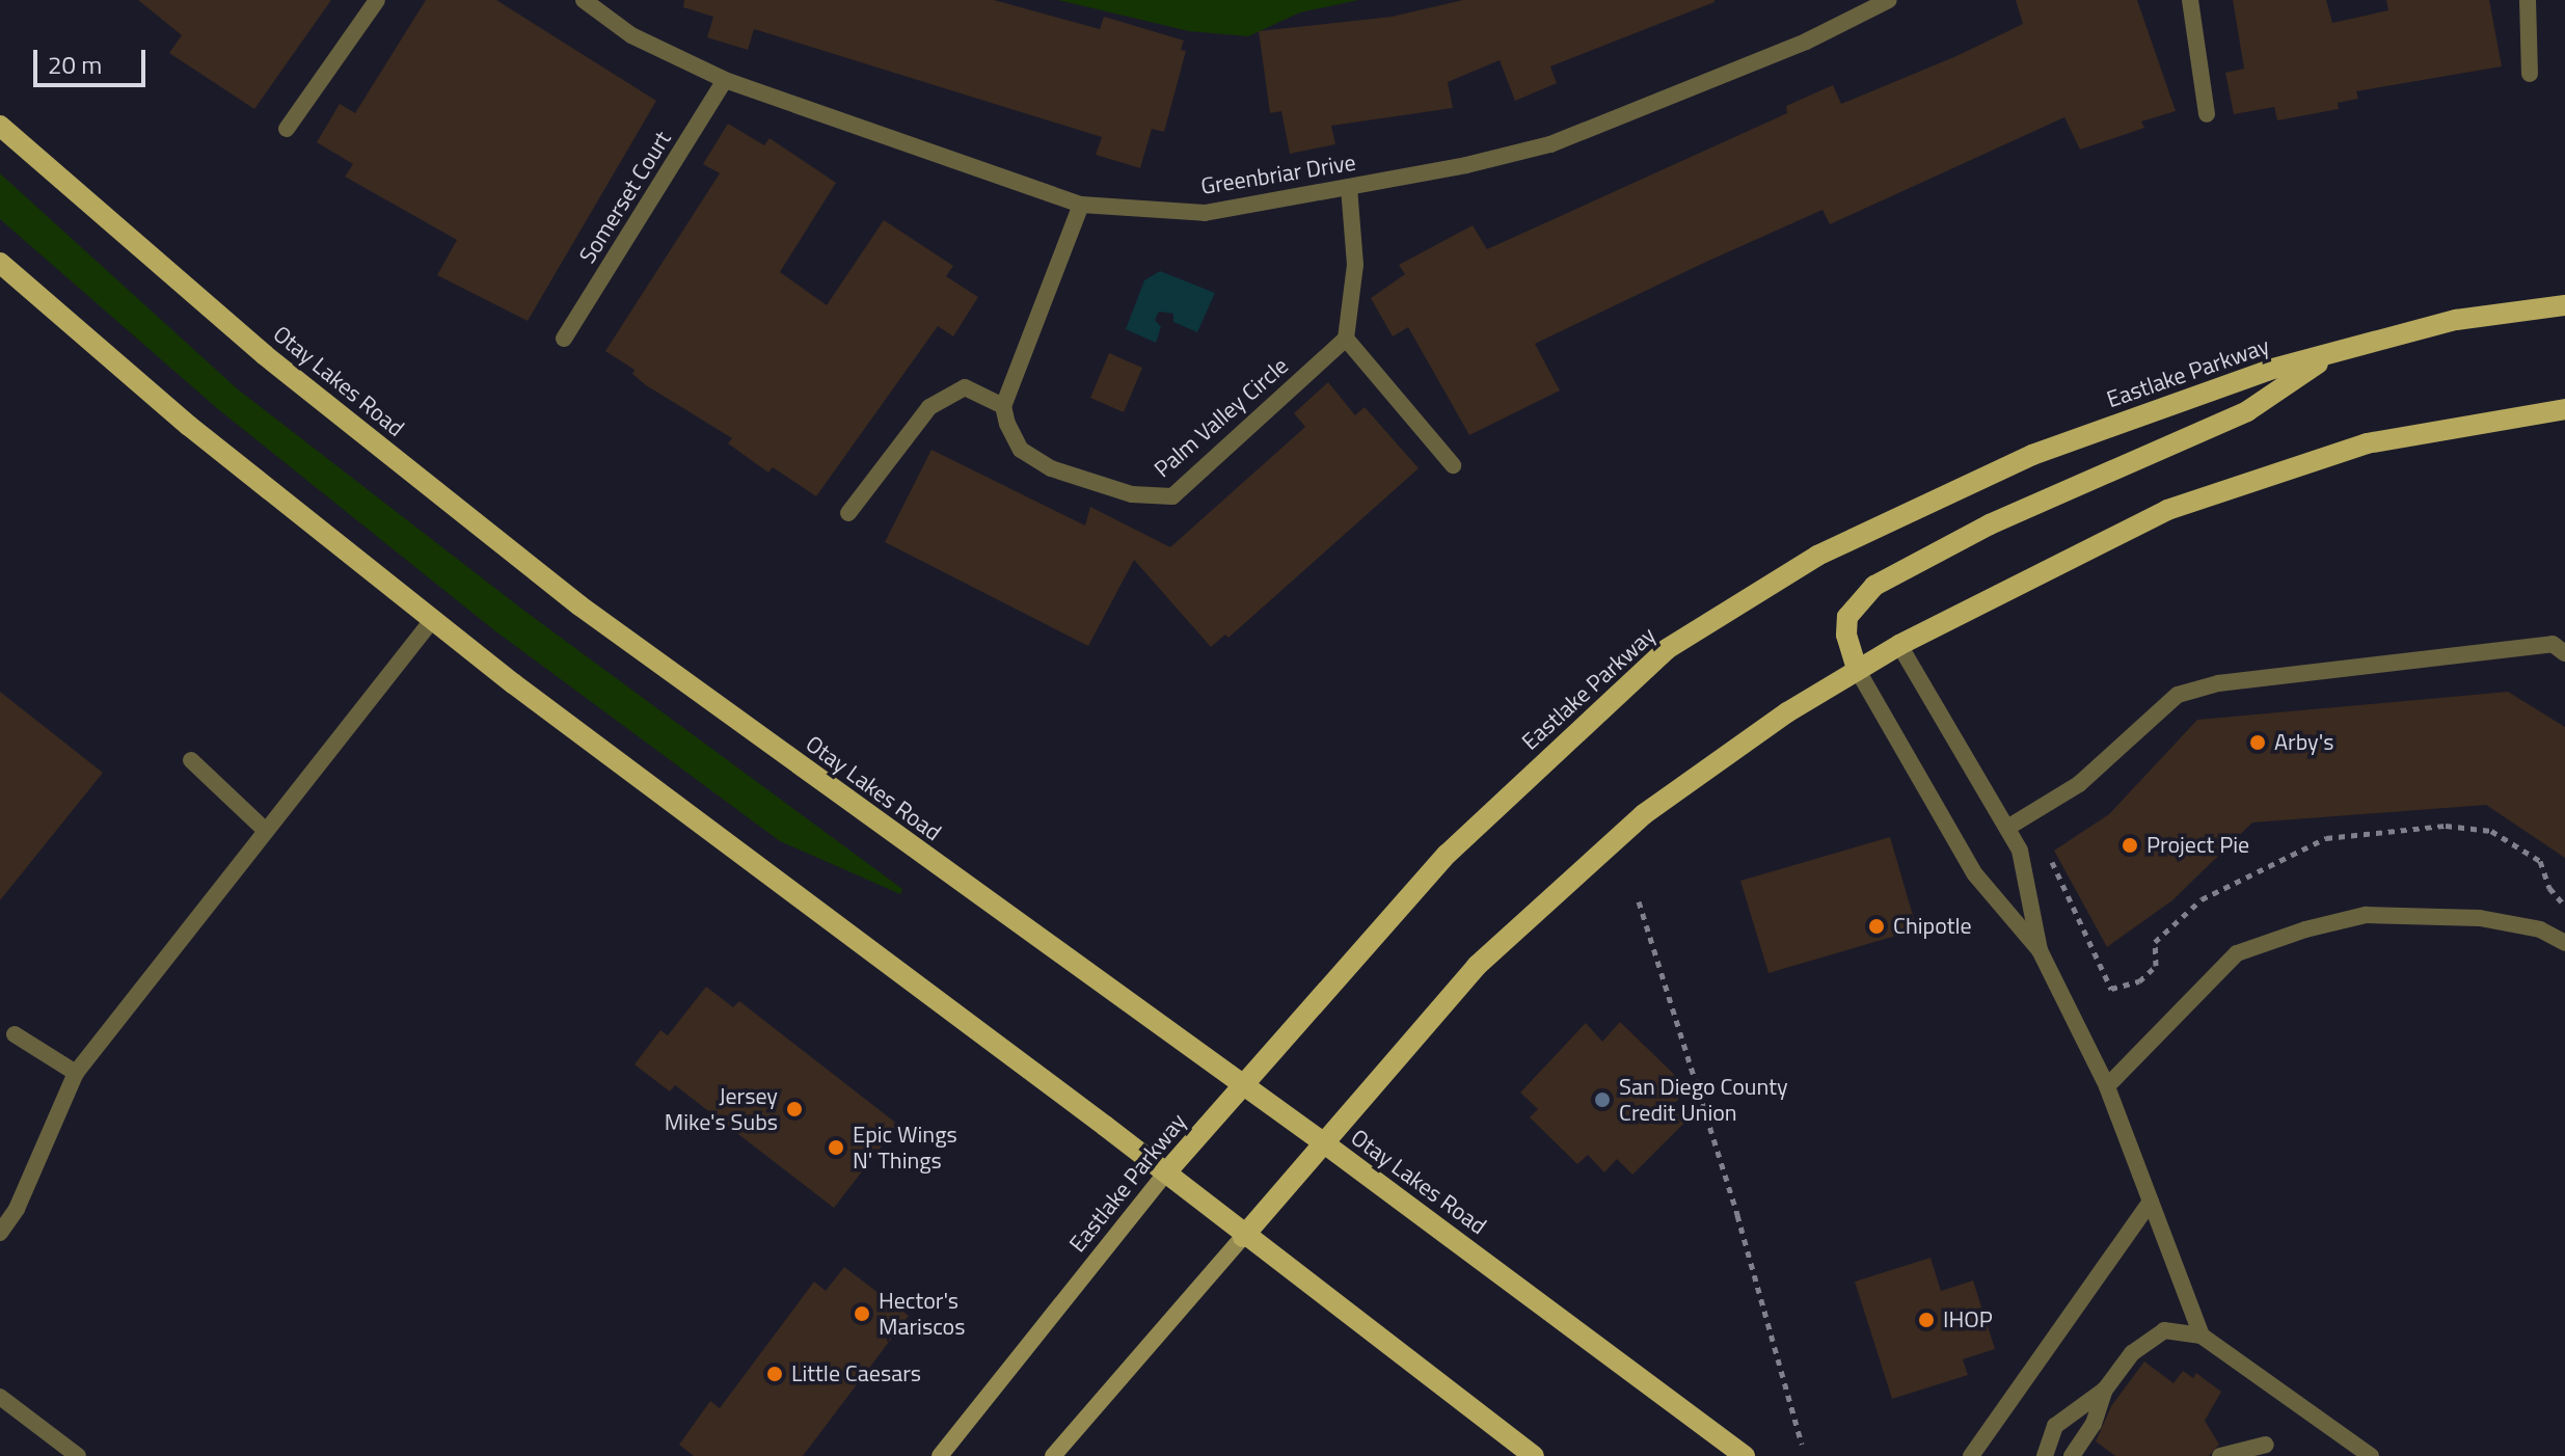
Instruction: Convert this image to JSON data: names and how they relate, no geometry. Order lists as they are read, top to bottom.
{
  "streets": {
    "main road": ["Eastlake Parkway", "Otay Lakes Road"],
    "street": ["Greenbriar Drive", "Somerset Court", "Palm Valley Circle"]
  },
  "crossings": [
    ["Greenbriar Drive", "Somerset Court"],
    ["Eastlake Parkway", "Otay Lakes Road"]
  ],
  "places": [
    "Arby's",
    "Project Pie",
    "Chipotle",
    "San Diego County Credit Union",
    "Jersey Mike's Subs",
    "Epic Wings N' Things",
    "Hector's Mariscos",
    "IHOP",
    "Little Caesars"
  ],
  "scale_bar": "20 m"
}
